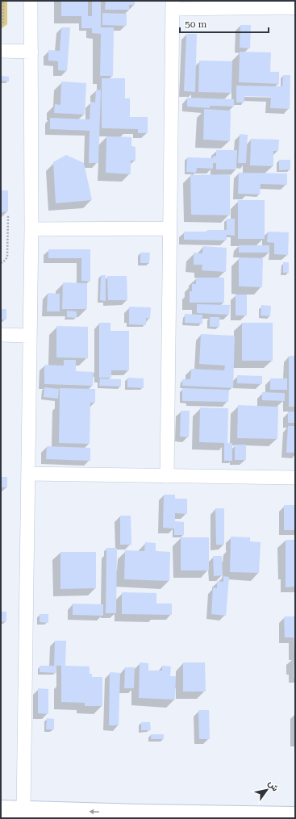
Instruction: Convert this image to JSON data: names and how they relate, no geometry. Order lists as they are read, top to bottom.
{
  "scale_bar": "50 m",
  "north": "top right"
}
